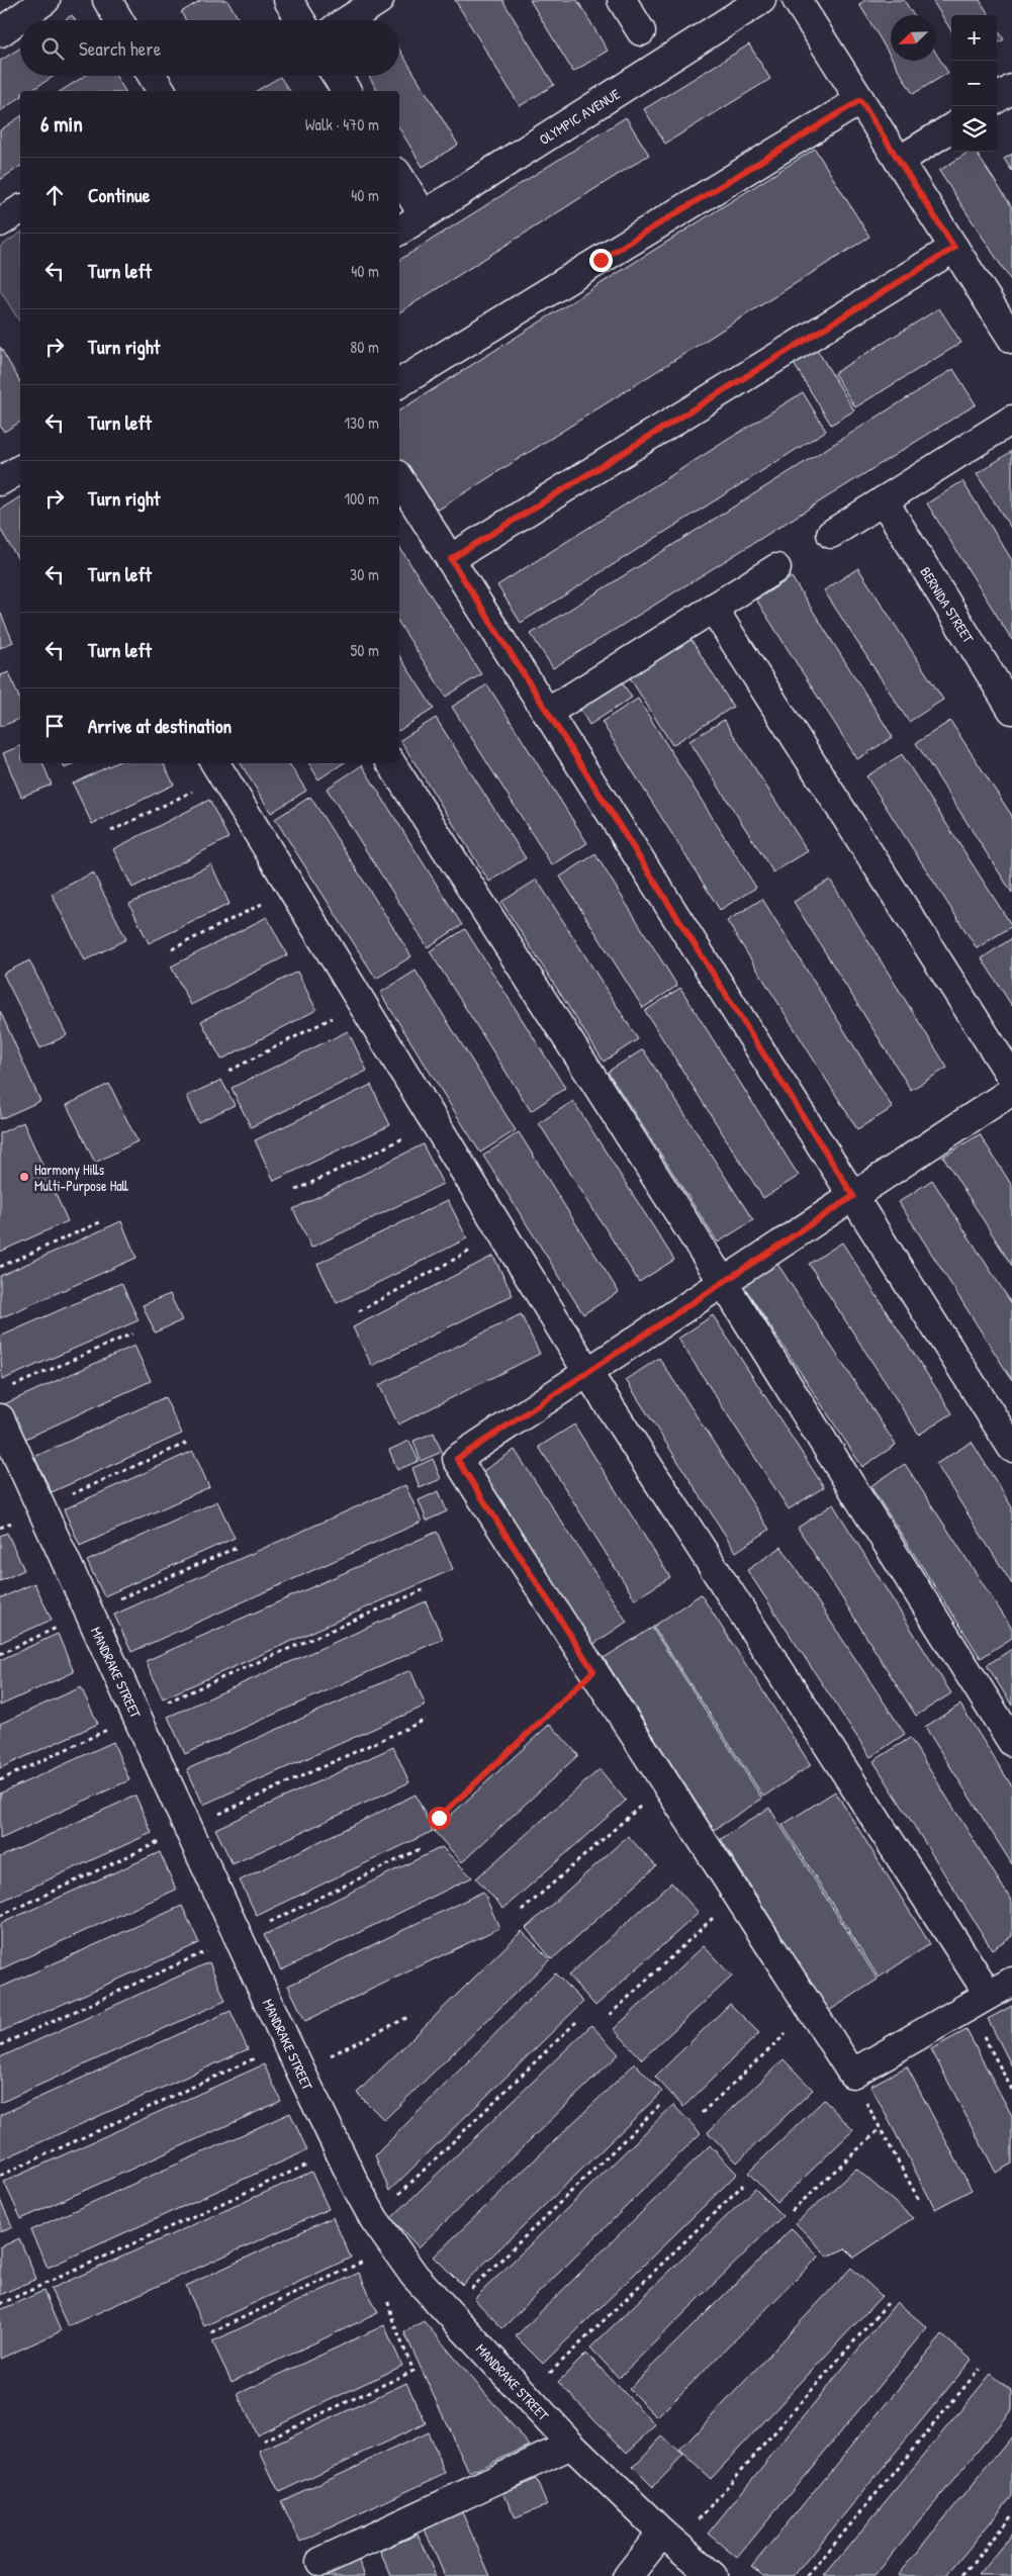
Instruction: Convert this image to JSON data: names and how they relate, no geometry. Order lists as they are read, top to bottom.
{
  "streets": {
    "street": ["OLYMPIC AVENUE", "BERNIDA STREET", "MANDRAKE STREET"]
  },
  "places": ["Harmony Hills Multi-Purpose Hall"],
  "north": "bottom left",
  "page": {
    "map_buttons": ["+", "−"],
    "search": "Search here",
    "heading": ["6 min", "Walk · 470 m"],
    "list": [
      ["Continue", "40 m"],
      ["Turn left", "40 m"],
      ["Turn right", "80 m"],
      ["Turn left", "130 m"],
      ["Turn right", "100 m"],
      ["Turn left", "30 m"],
      ["Turn left", "50 m"],
      "Arrive at destination"
    ]
  }
}
